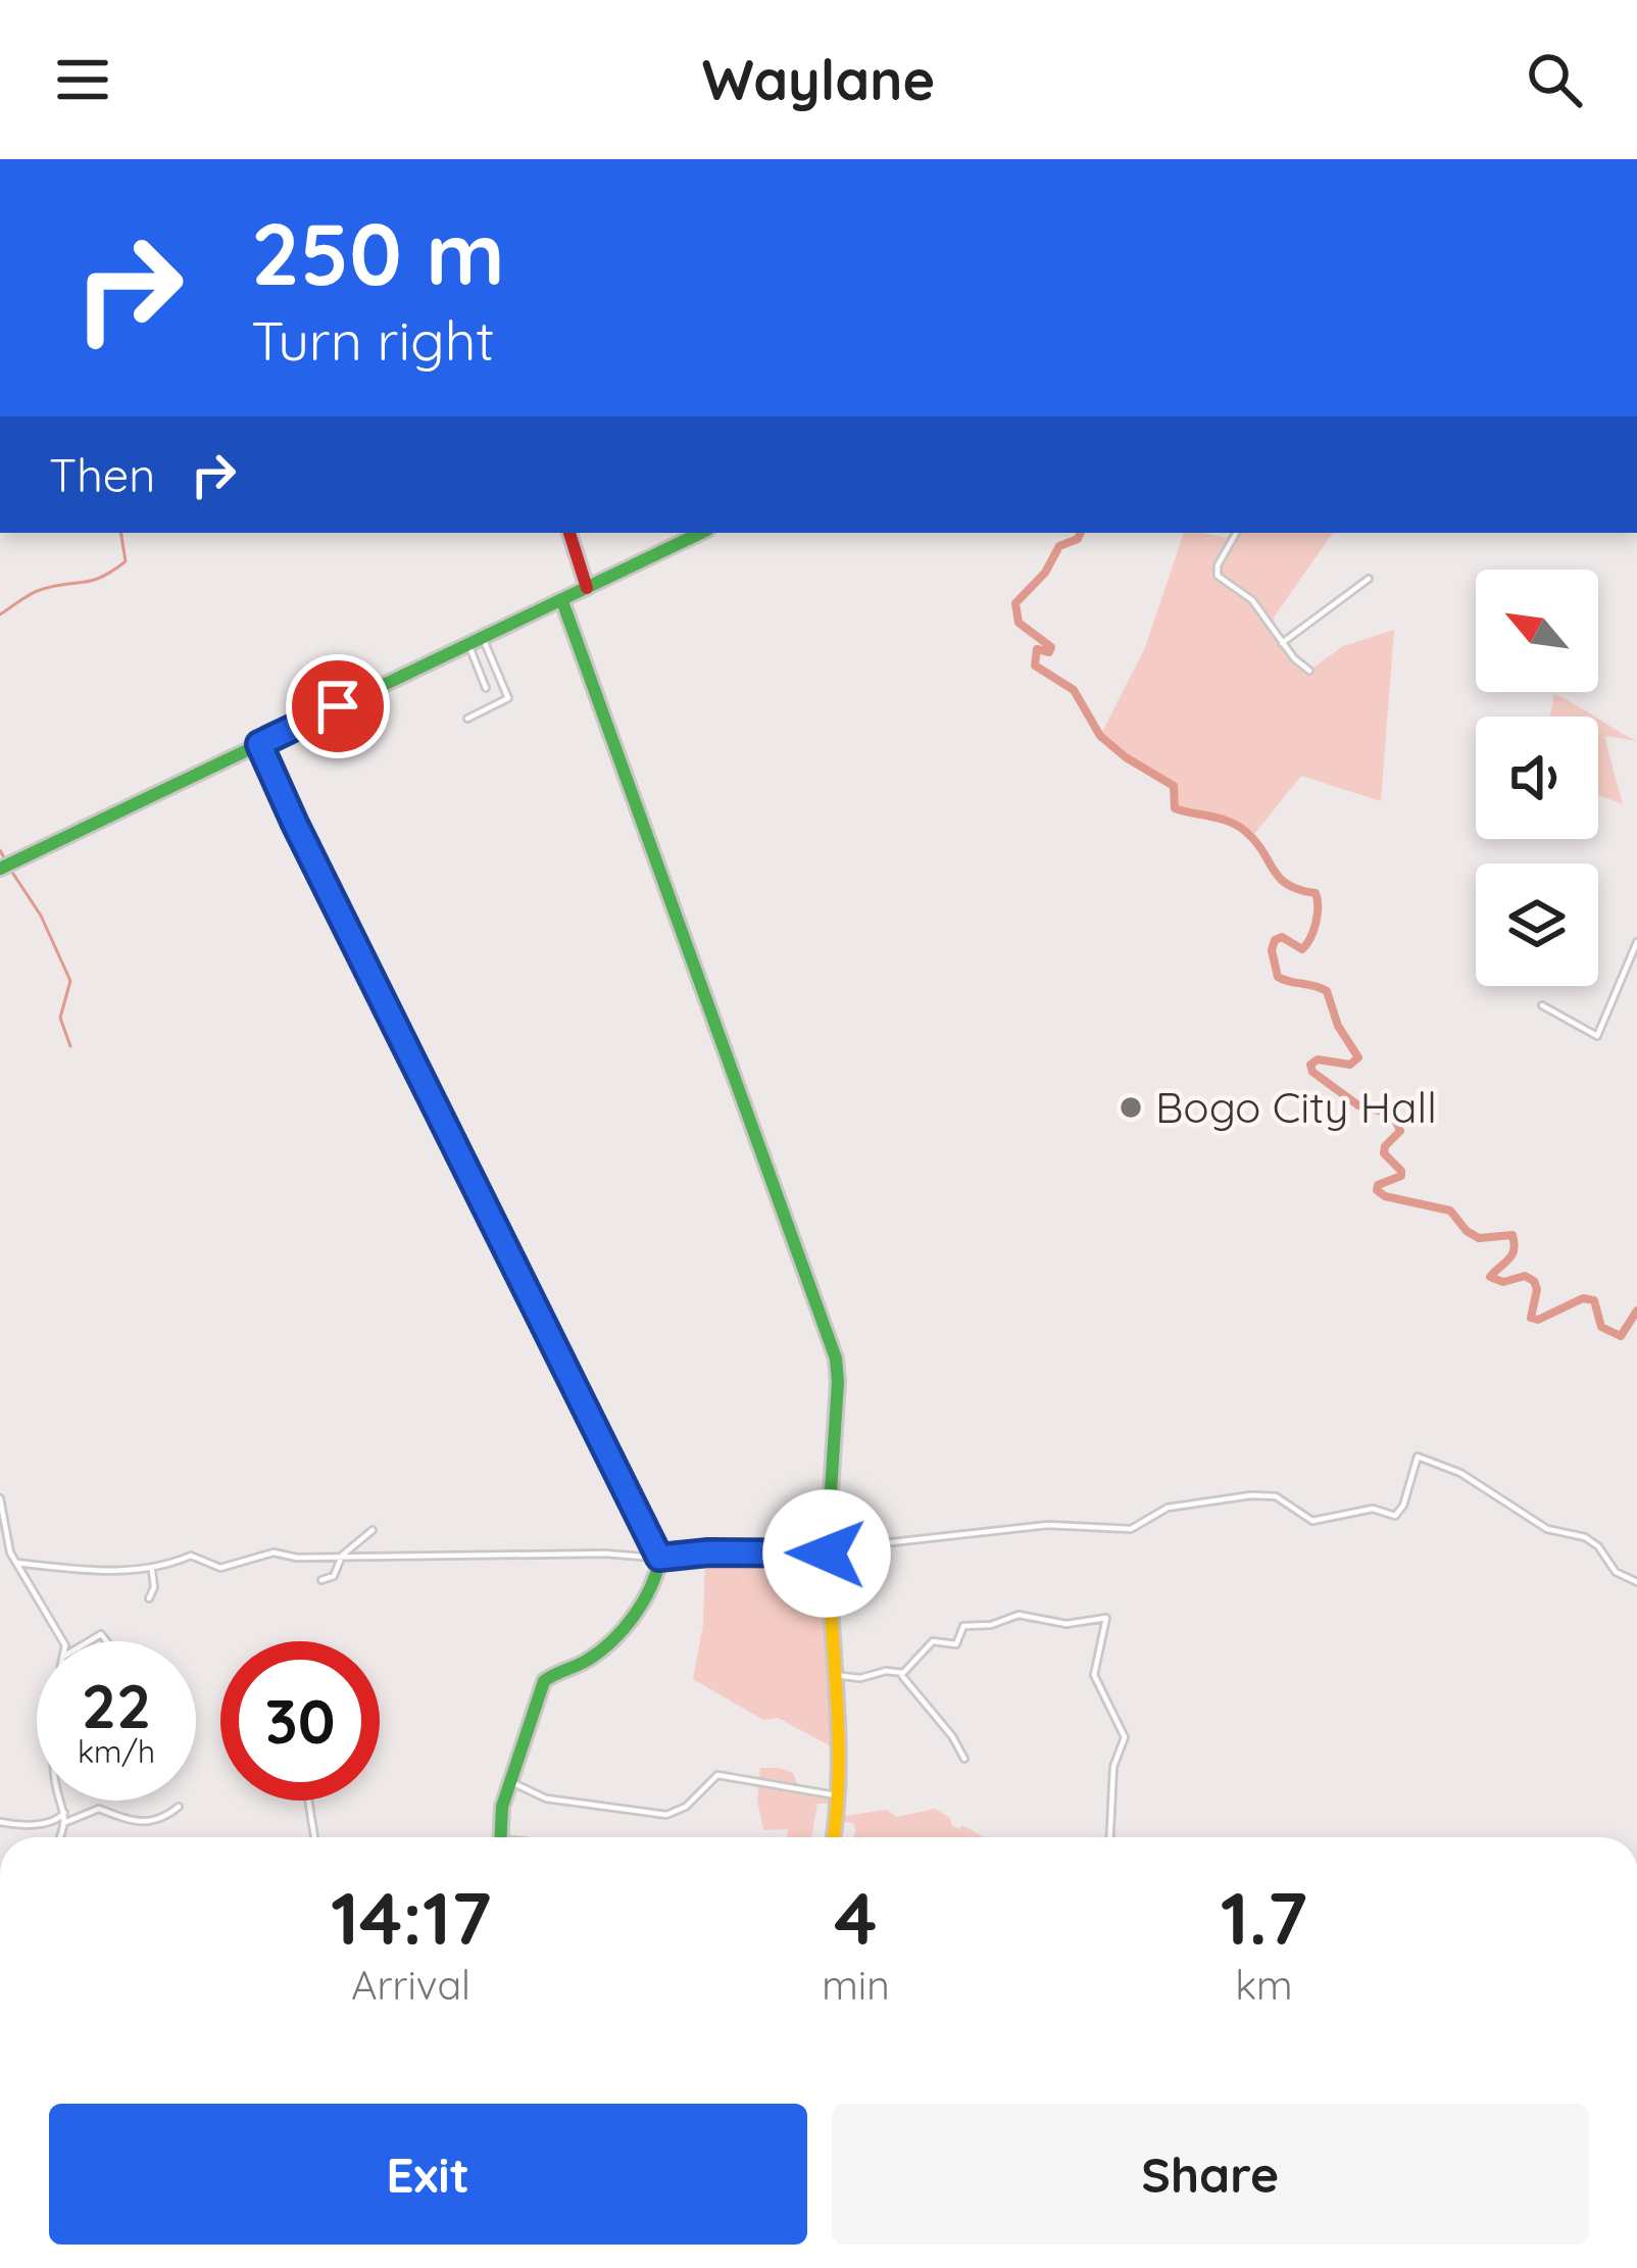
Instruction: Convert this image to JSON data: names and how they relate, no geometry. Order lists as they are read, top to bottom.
{
  "places": ["Bogo City Hall"],
  "north": "top left",
  "page": {
    "header": "Waylane",
    "turn": ["250 m", "Turn right"],
    "then": "Then",
    "speed": "22 km/h",
    "limit": "30",
    "eta": [
      "14:17",
      "Arrival",
      "4",
      "min",
      "1.7",
      "km"
    ],
    "buttons": ["Exit", "Share"]
  }
}
